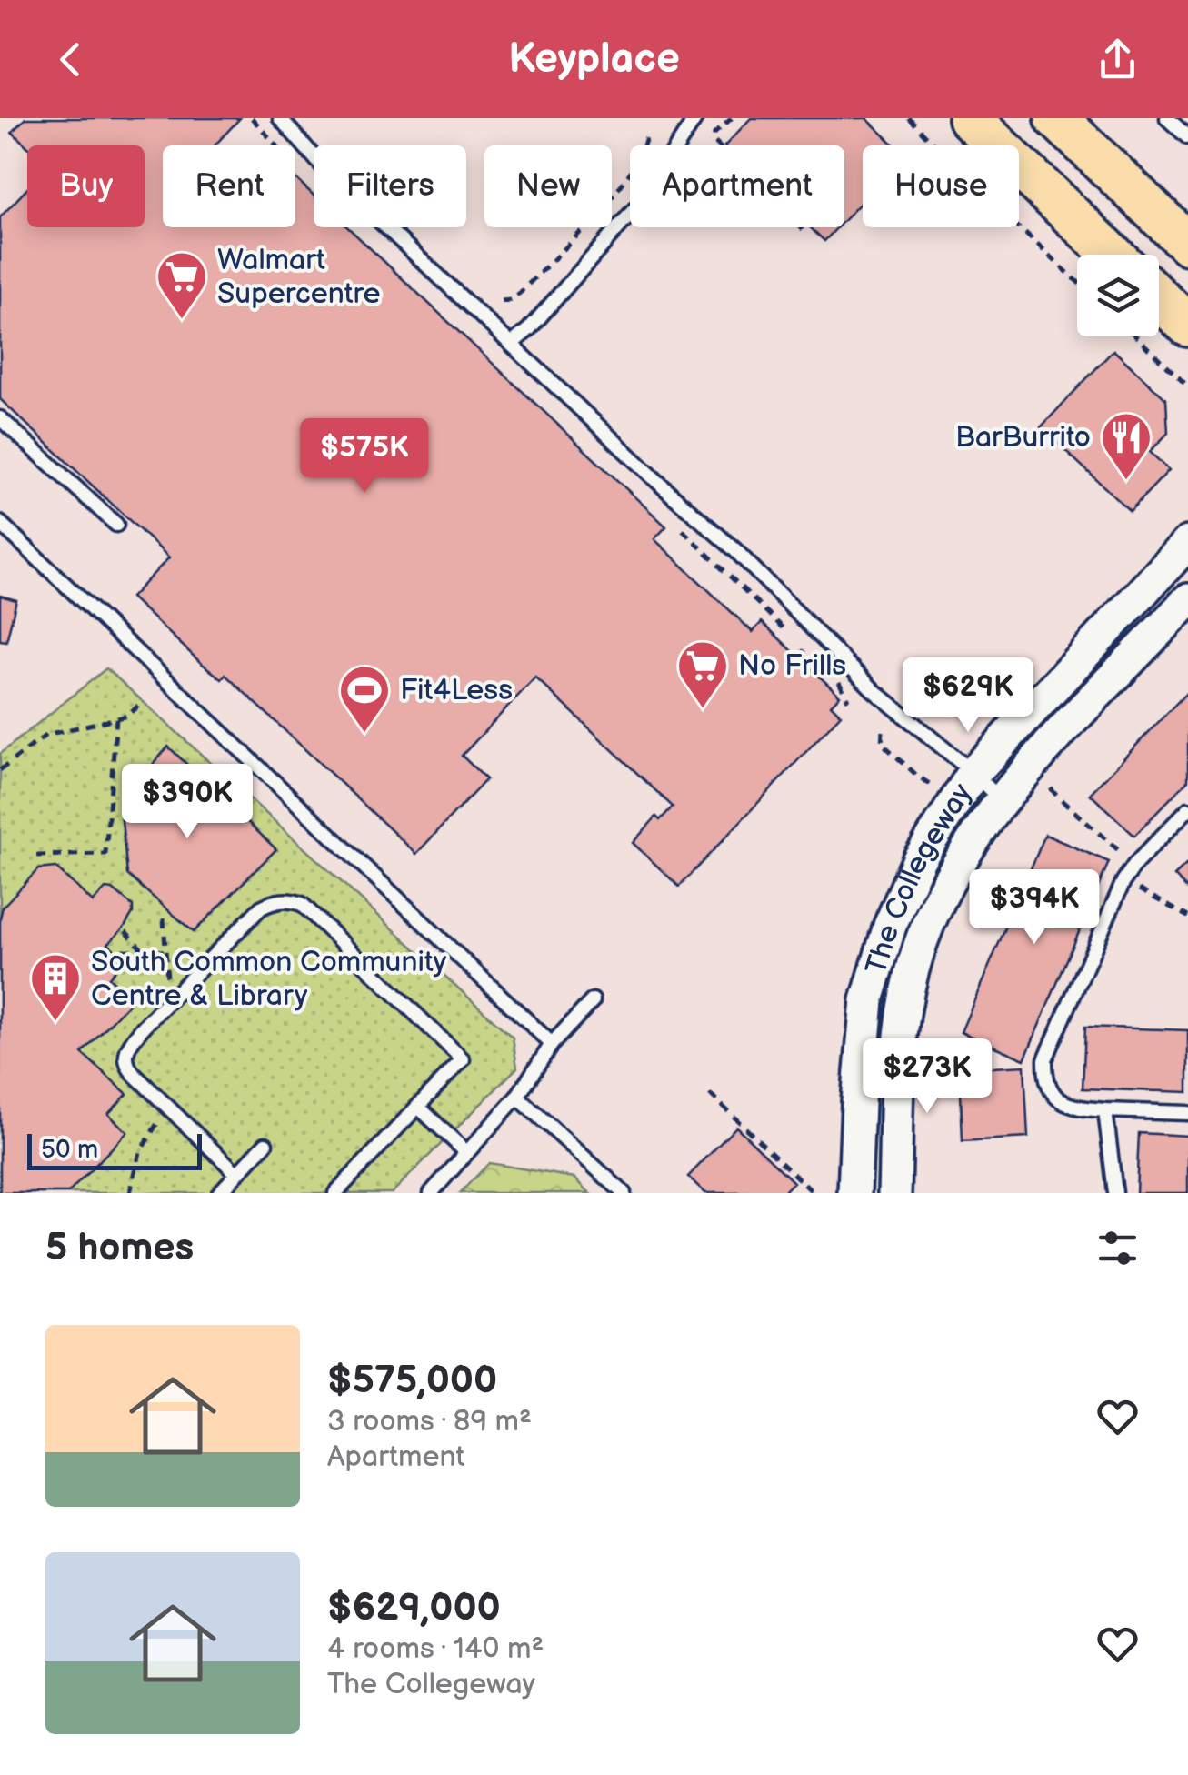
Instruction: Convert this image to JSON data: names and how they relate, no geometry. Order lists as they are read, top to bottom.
{
  "streets": {
    "street": ["The Collegeway"]
  },
  "places": {
    "supermarket": ["Walmart Supercentre", "No Frills"],
    "restaurant": ["BarBurrito"],
    "sports": ["Fit4Less"],
    "building": ["South Common Community Centre & Library"]
  },
  "scale_bar": "50 m",
  "page": {
    "header": "Keyplace",
    "chip": [
      "Buy",
      "Rent",
      "Filters",
      "New",
      "Apartment",
      "House"
    ],
    "price": [
      "$575K",
      "$629K",
      "$390K",
      "$394K",
      "$273K"
    ],
    "scale": "50 m",
    "heading": "5 homes",
    "list": [
      {
        "name": "$575,000",
        "note": "3 rooms · 89 m² · Apartment"
      },
      {
        "name": "$629,000",
        "note": "4 rooms · 140 m² · The Collegeway"
      }
    ]
  }
}
